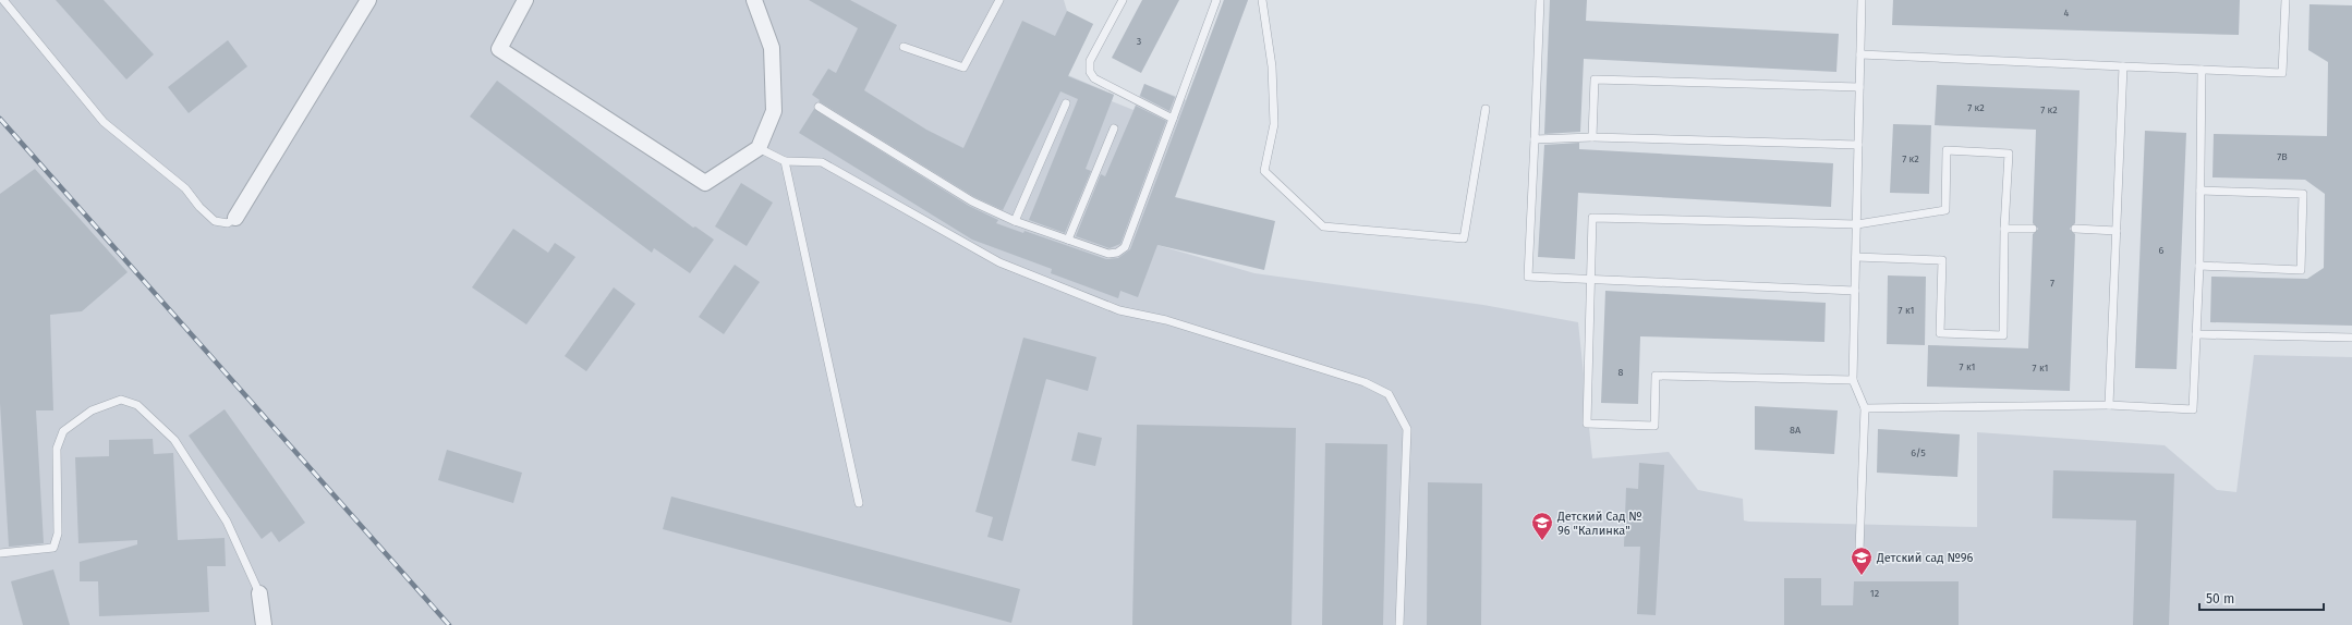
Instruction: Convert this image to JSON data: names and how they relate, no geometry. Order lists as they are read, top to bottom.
{
  "places": {
    "school or university": ["Детский Сад № 96 \"Калинка\"", "Детский сад №96"]
  },
  "house_numbers": [
    "4",
    "3",
    "7 к2",
    "7 к2",
    "7В",
    "7 к2",
    "6",
    "7",
    "7 к1",
    "7 к1",
    "7 к1",
    "8",
    "8А",
    "6/5",
    "12"
  ],
  "scale_bar": "50 m"
}
